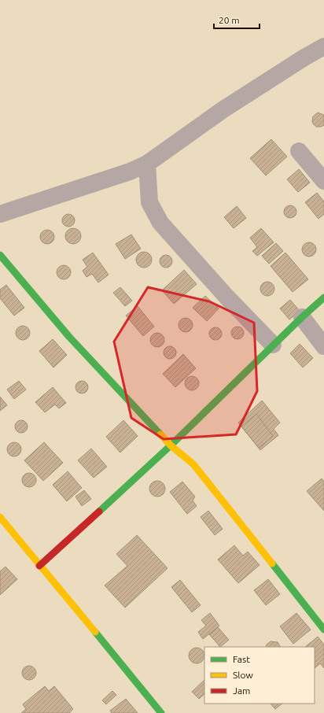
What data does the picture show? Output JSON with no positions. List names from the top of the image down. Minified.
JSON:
{"legend":["Fast","Slow","Jam"],"scale_bar":"20 m"}
